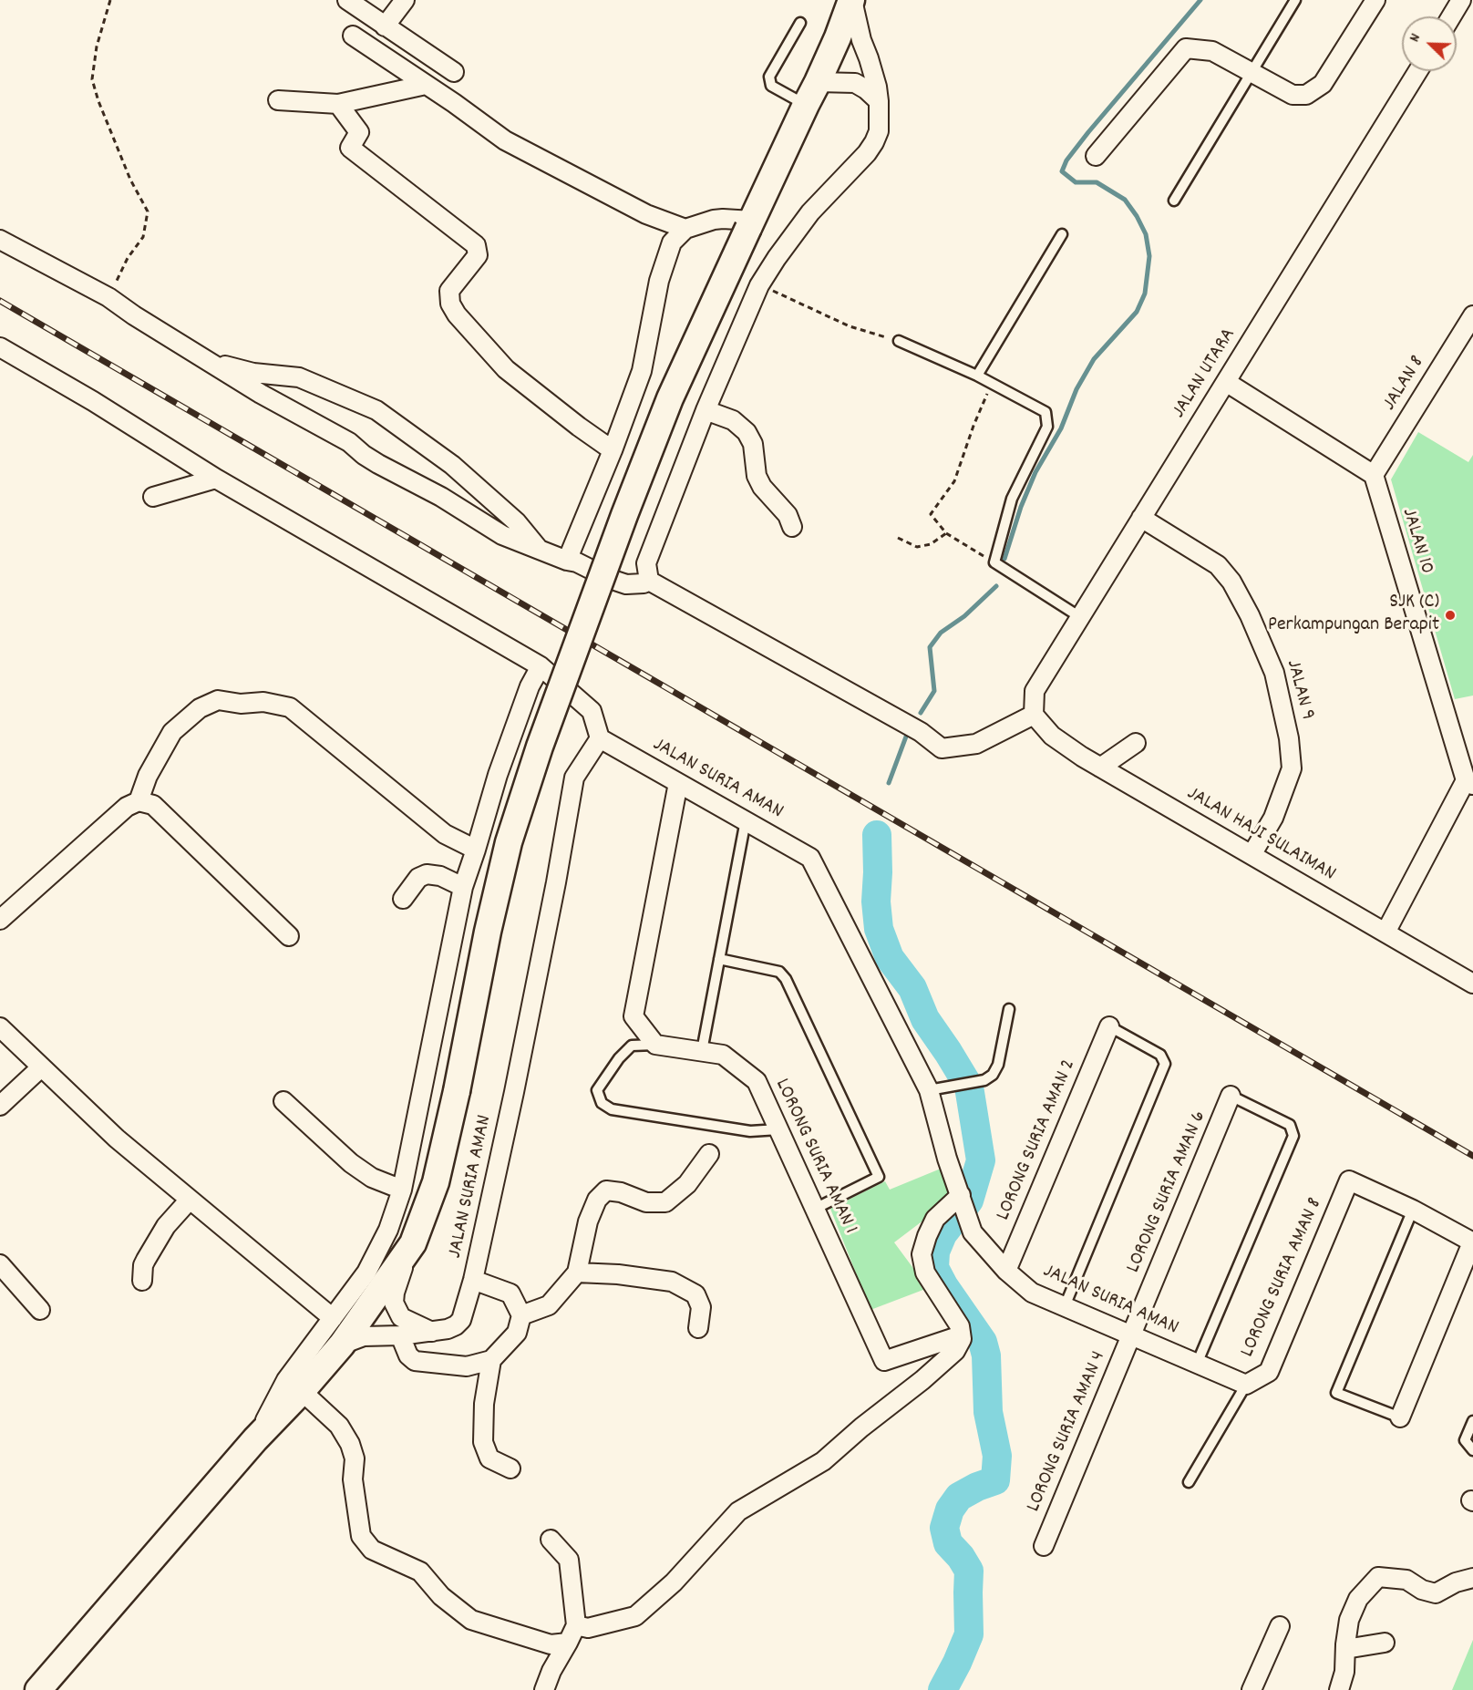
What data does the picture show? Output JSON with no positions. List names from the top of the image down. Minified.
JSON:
{"streets":{"street":["JALAN UTARA","JALAN 8","JALAN 10","JALAN 9","JALAN SURIA AMAN","JALAN HAJI SULAIMAN","LORONG SURIA AMAN 2","LORONG SURIA AMAN 1","LORONG SURIA AMAN 6","LORONG SURIA AMAN 8","LORONG SURIA AMAN 4"]},"crossings":[["JALAN UTARA","JALAN 9"],["JALAN UTARA","JALAN HAJI SULAIMAN"],["JALAN 8","JALAN 10"],["JALAN 9","JALAN HAJI SULAIMAN"],["JALAN SURIA AMAN","LORONG SURIA AMAN 2"],["JALAN SURIA AMAN","LORONG SURIA AMAN 6"],["JALAN SURIA AMAN","LORONG SURIA AMAN 8"],["JALAN SURIA AMAN","LORONG SURIA AMAN 4"],["LORONG SURIA AMAN 6","LORONG SURIA AMAN 4"]],"places":["SJK (C) Perkampungan Berapit"],"north":"top left"}
